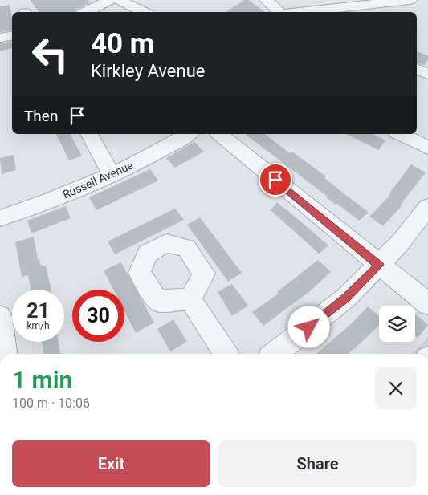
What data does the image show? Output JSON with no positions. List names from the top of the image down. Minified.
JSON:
{"streets":{"street":["Russell Avenue"]},"page":{"turn":["40 m","Kirkley Avenue"],"then":"Then","speed":"21 km/h","limit":"30","heading":["1 min","100 m · 10:06"],"buttons":["Exit","Share"]}}
